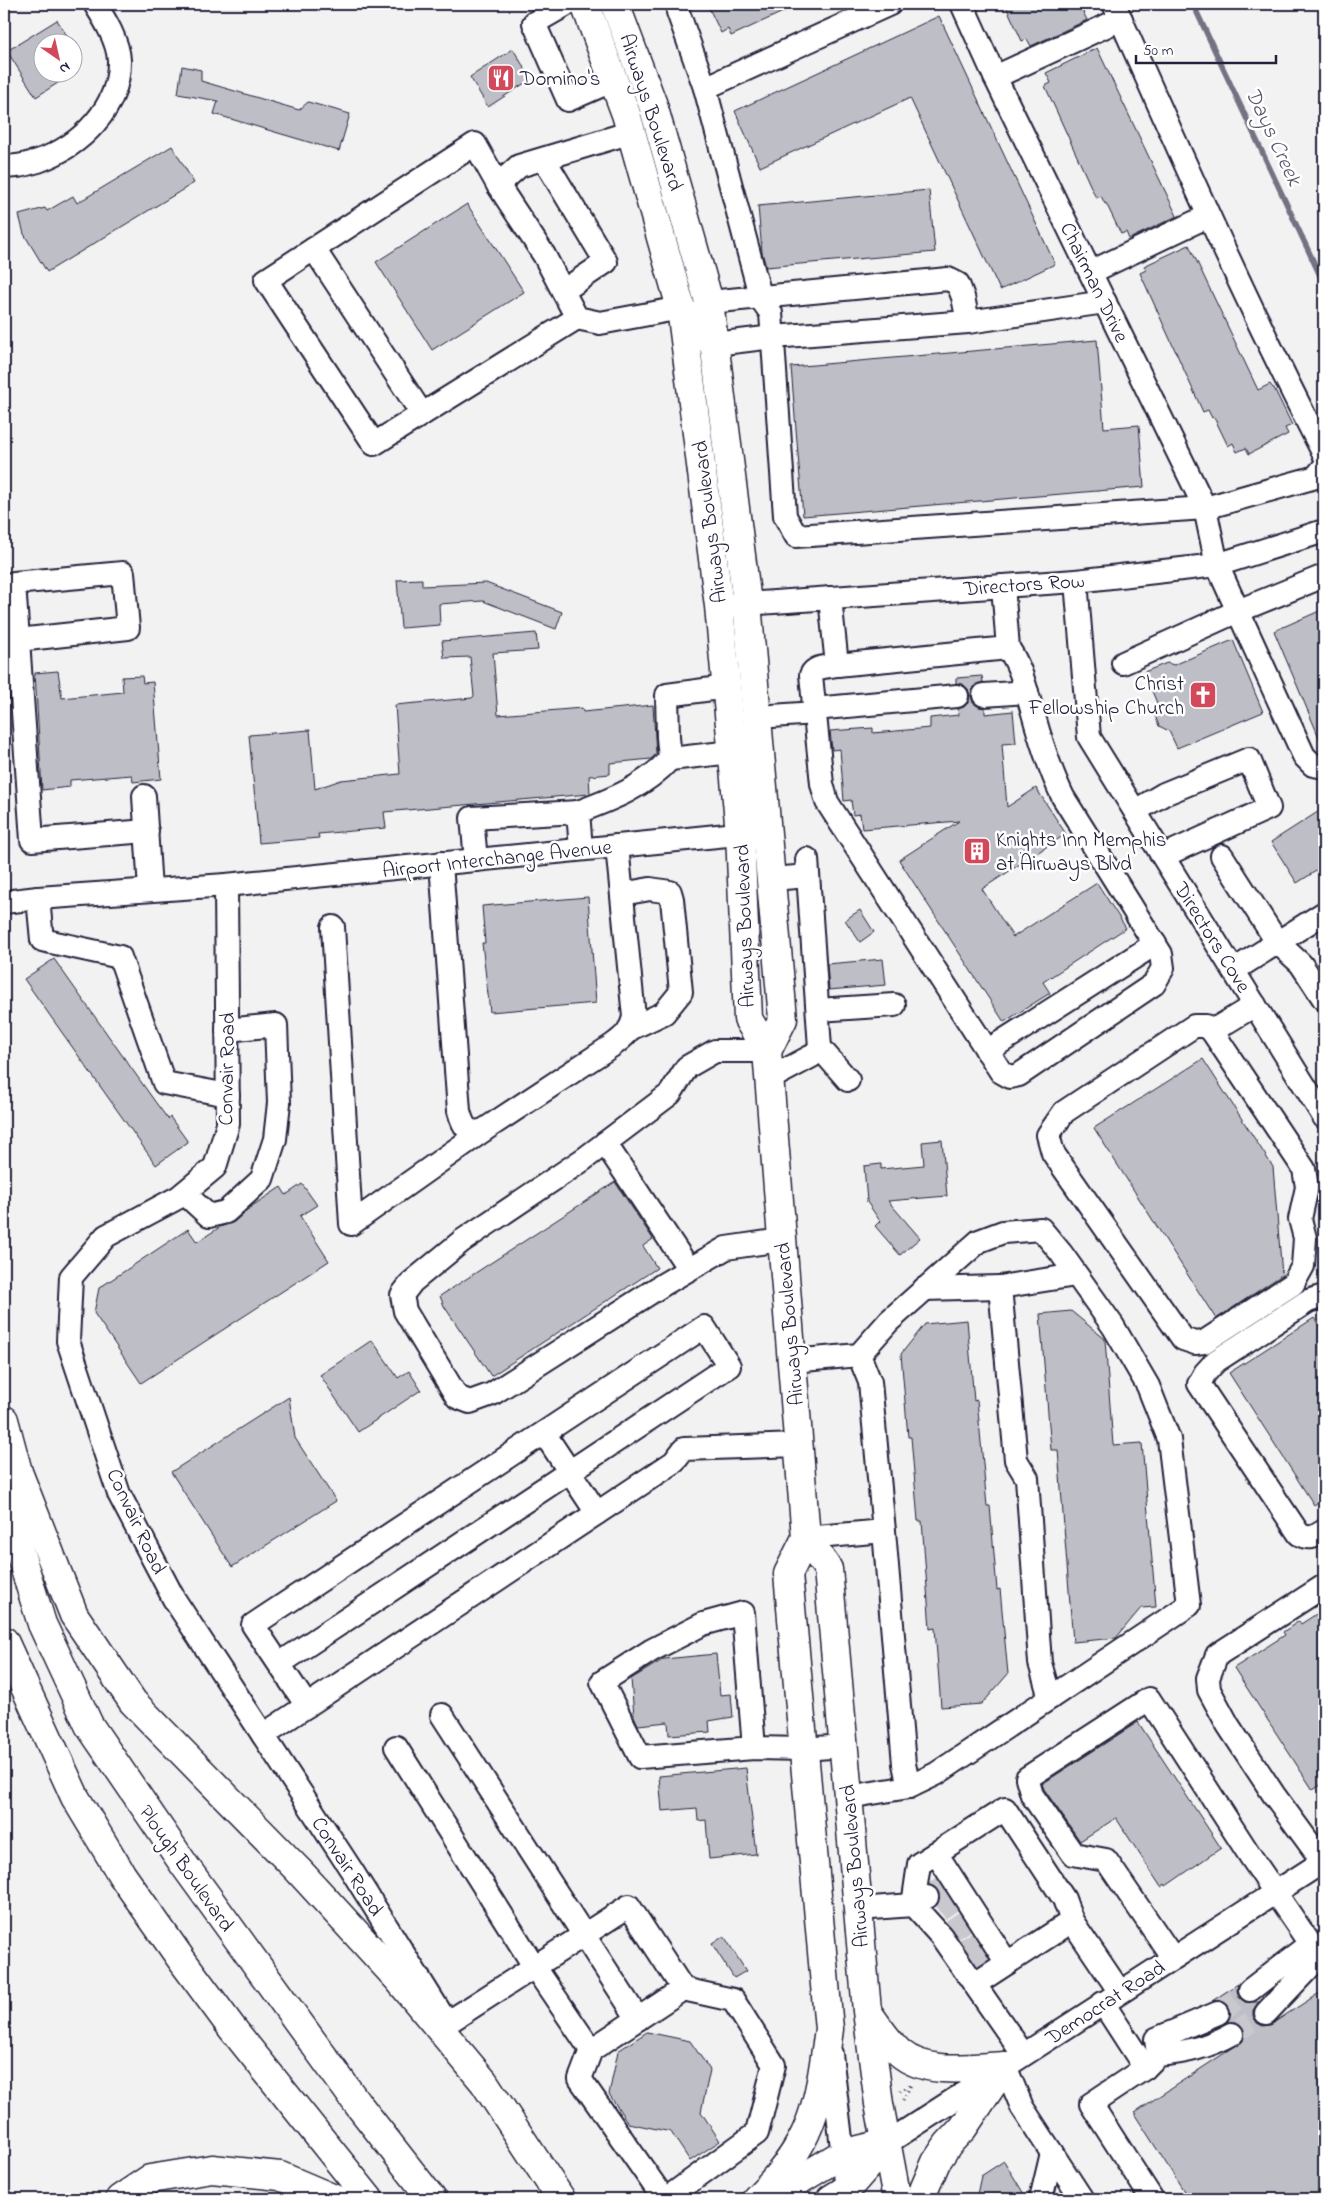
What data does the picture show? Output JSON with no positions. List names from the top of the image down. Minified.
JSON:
{"streets":{"main road":["Airways Boulevard","Convair Road","Plough Boulevard","Democrat Road"],"street":["Chairman Drive","Directors Row","Airport Interchange Avenue","Directors Cove"]},"crossings":[["Airways Boulevard","Directors Row"],["Airways Boulevard","Airport Interchange Avenue"],["Airways Boulevard","Democrat Road"],["Chairman Drive","Directors Row"],["Directors Row","Directors Cove"],["Airport Interchange Avenue","Convair Road"]],"water":["Days Creek"],"places":{"restaurant":["Domino's"],"church":["Christ Fellowship Church"],"building":["Knights Inn Memphis at Airways Blvd"]},"scale_bar":"50 m","north":"bottom right"}
